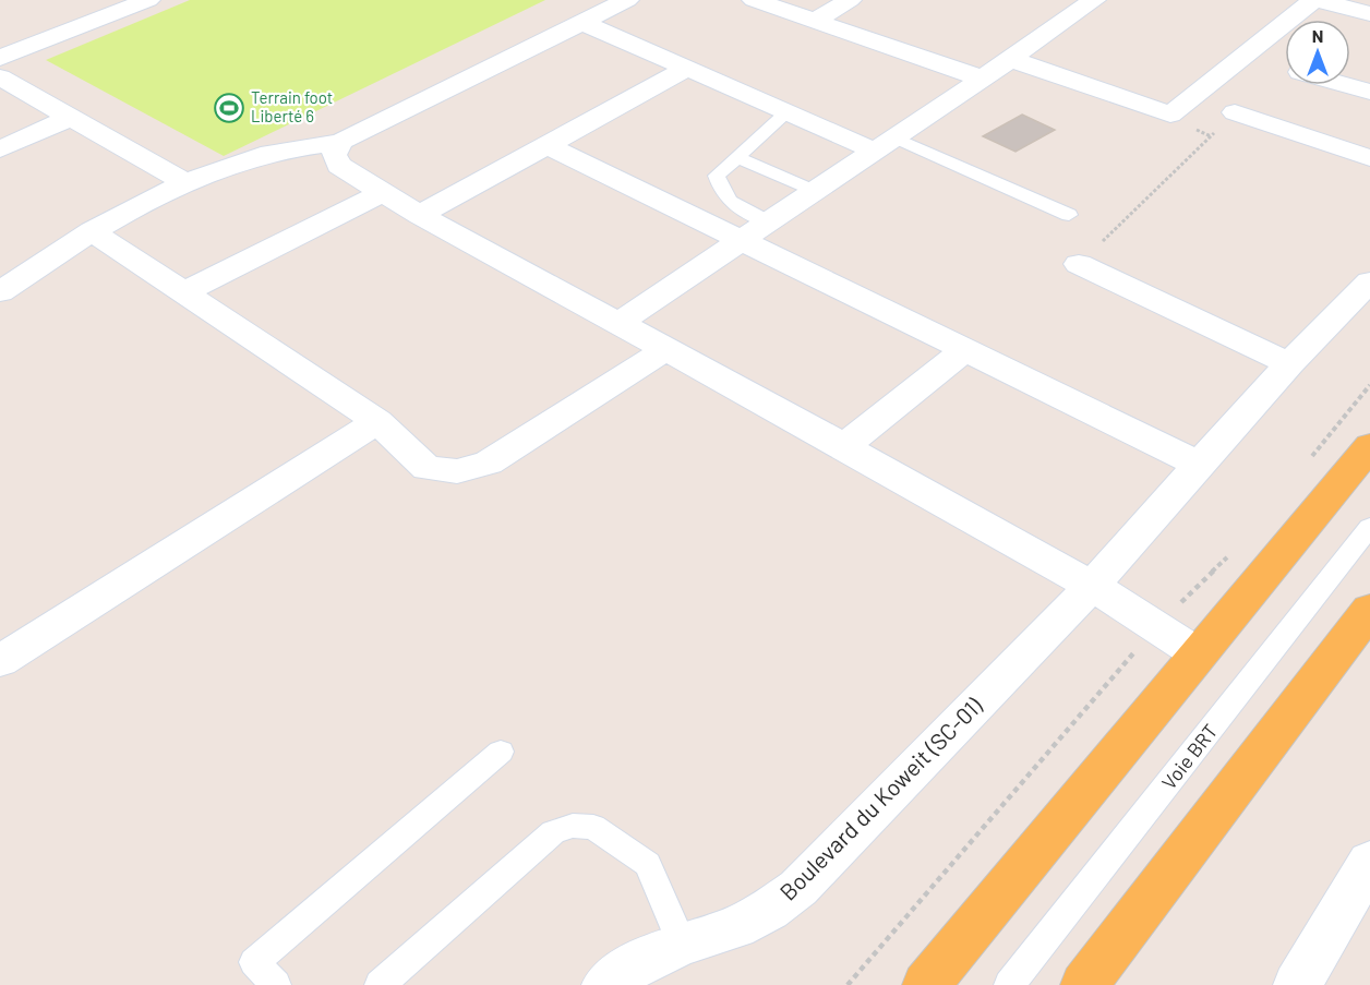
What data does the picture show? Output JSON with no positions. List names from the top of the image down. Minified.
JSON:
{"streets":{"street":["Boulevard du Koweit (SC-01)"],"lane":["Voie BRT"]},"places":{"sports":["Terrain foot Liberté 6"]},"north":"top"}
